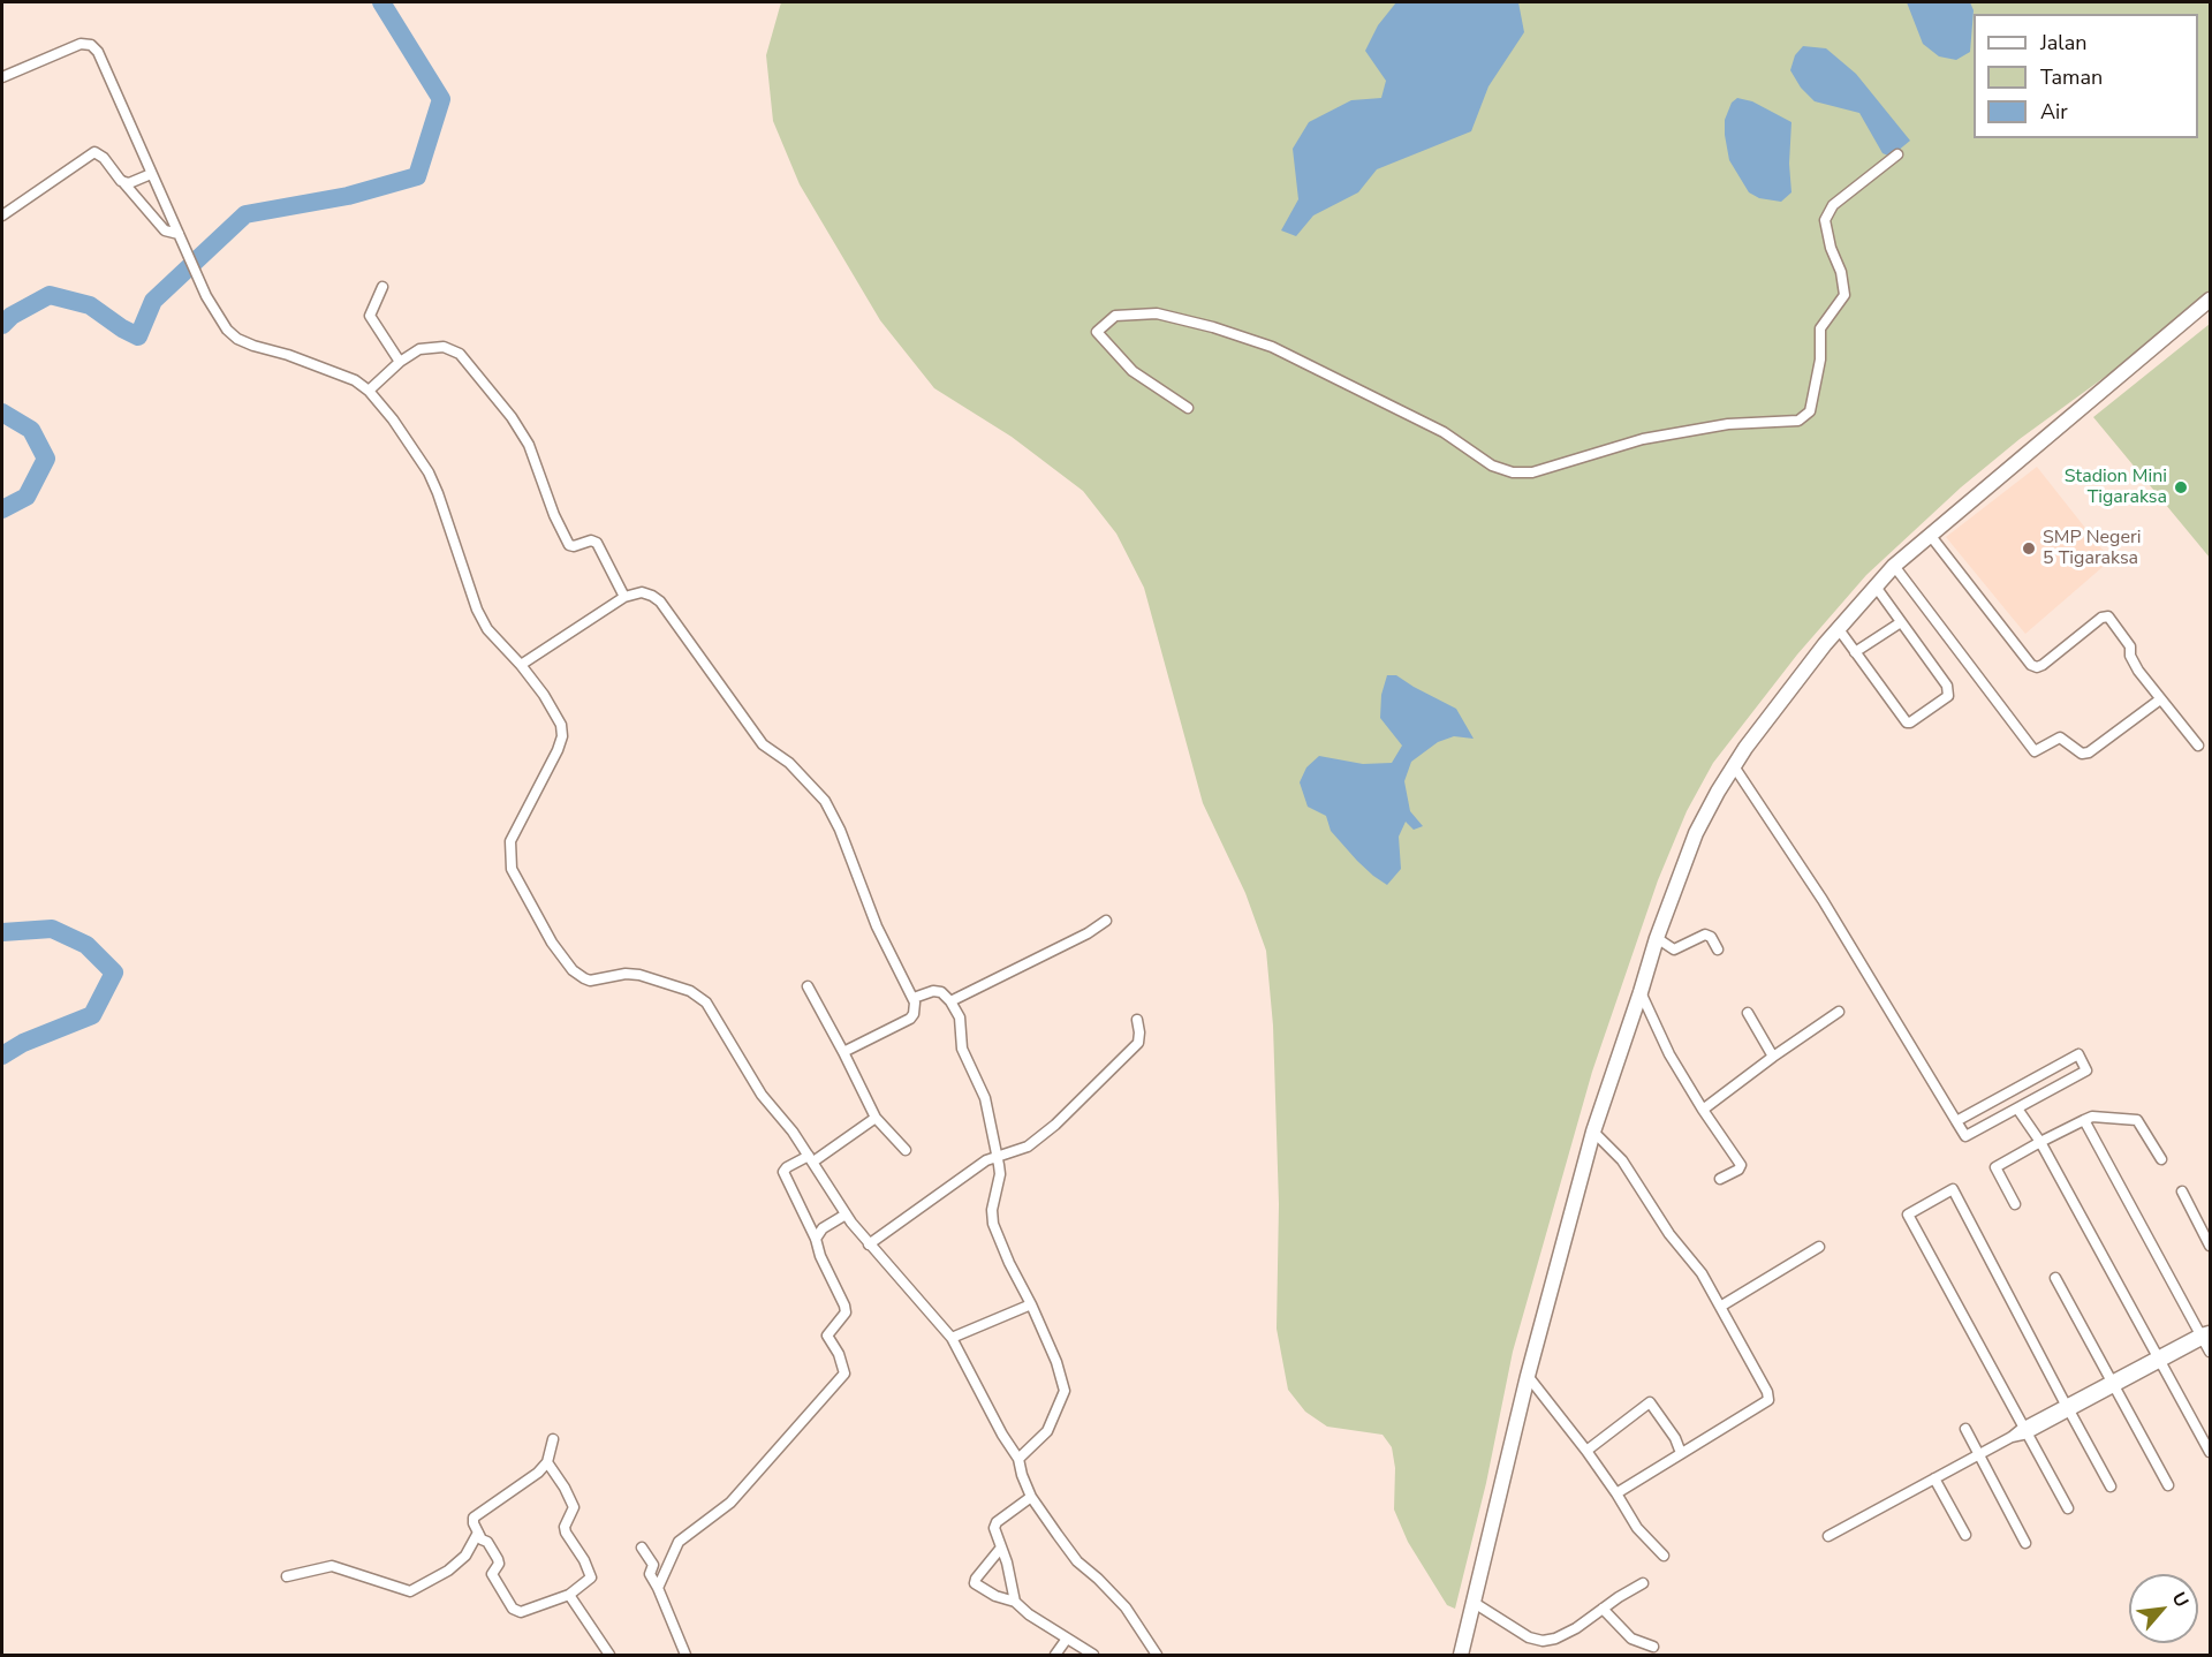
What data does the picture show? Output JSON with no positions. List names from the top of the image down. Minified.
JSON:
{"places":["Stadion Mini Tigaraksa","SMP Negeri 5 Tigaraksa"],"legend":["Jalan","Taman","Air"],"north":"top right"}
